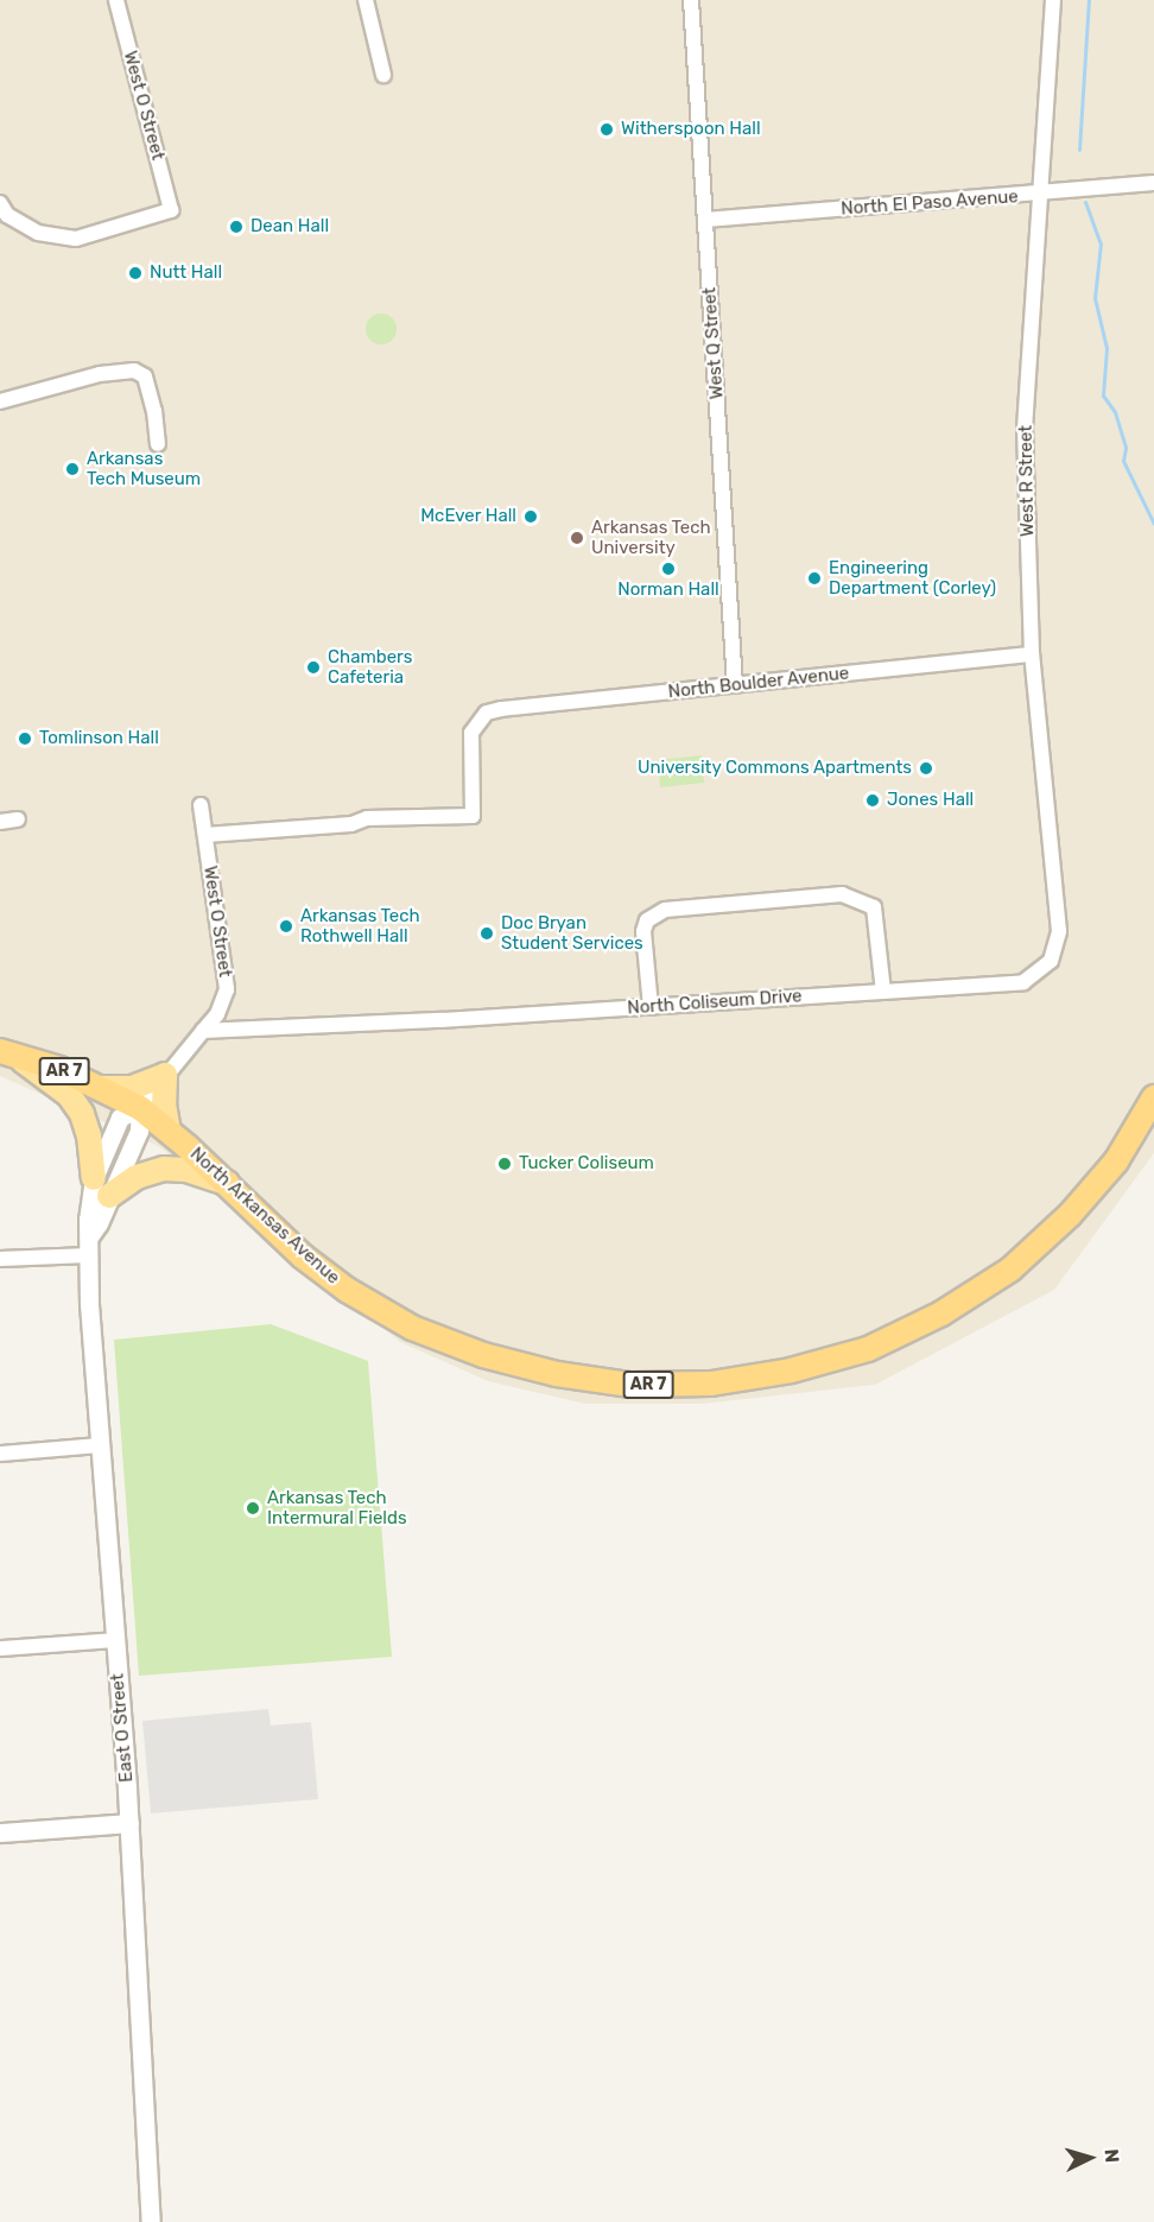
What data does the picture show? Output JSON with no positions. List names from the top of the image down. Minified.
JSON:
{"streets":{"highway":["AR 7","North Arkansas Avenue"],"street":["West O Street","North El Paso Avenue","West Q Street","West R Street","North Boulder Avenue","North Coliseum Drive","East O Street"]},"crossings":[["West O Street","North Boulder Avenue"],["West O Street","North Coliseum Drive"],["West O Street","North Arkansas Avenue"],["West O Street","East O Street"],["North El Paso Avenue","West Q Street"],["North El Paso Avenue","West R Street"],["West Q Street","North Boulder Avenue"],["West R Street","North Boulder Avenue"],["West R Street","North Coliseum Drive"],["North Arkansas Avenue","East O Street"]],"places":["Witherspoon Hall","Dean Hall","Nutt Hall","Arkansas Tech Museum","McEver Hall","Arkansas Tech University","Norman Hall","Engineering Department (Corley)","Chambers Cafeteria","Tomlinson Hall","University Commons Apartments","Jones Hall","Arkansas Tech Rothwell Hall","Doc Bryan Student Services","Tucker Coliseum","Arkansas Tech Intermural Fields"],"north":"right"}
